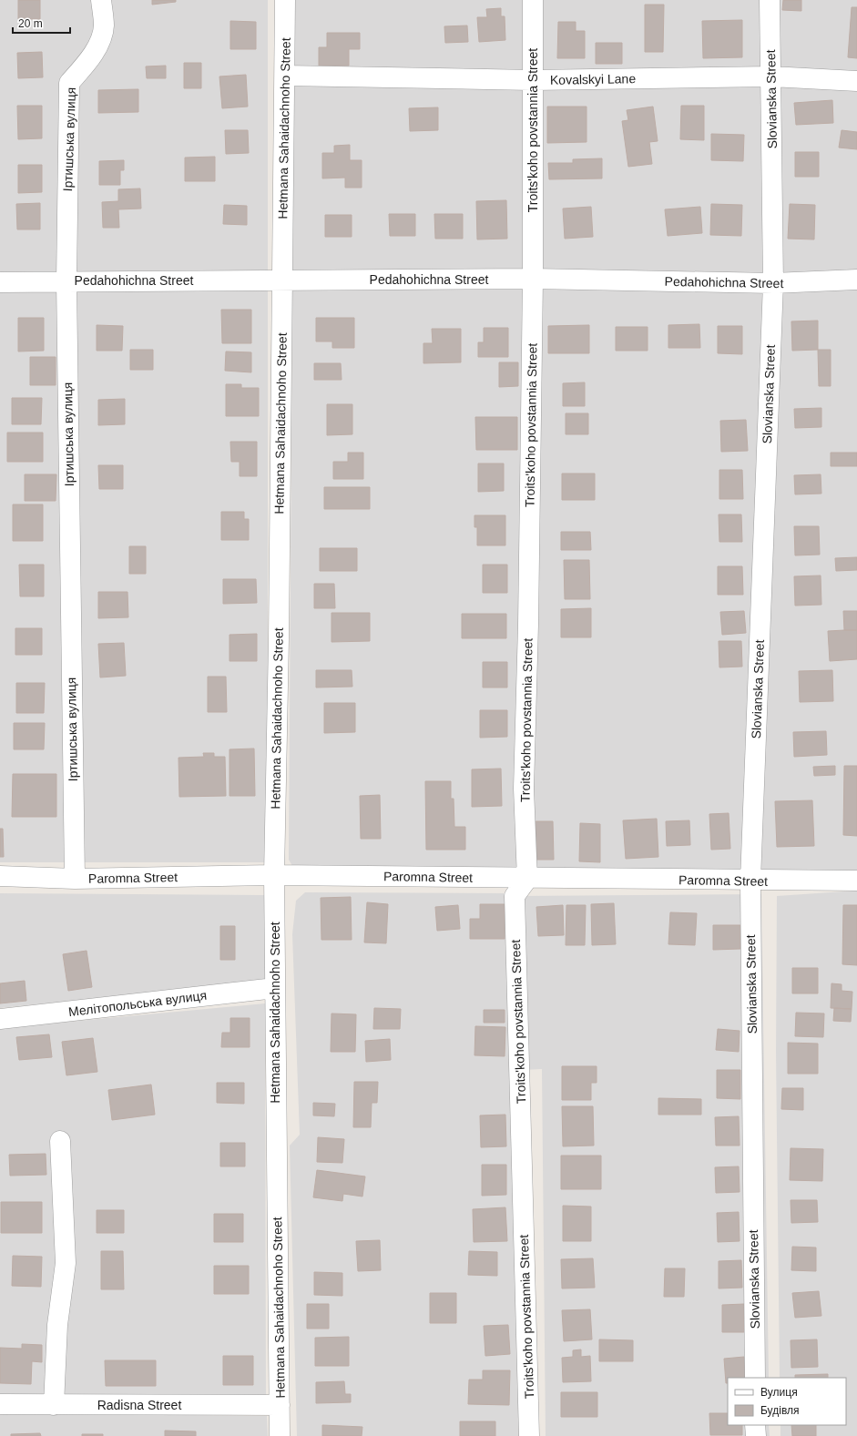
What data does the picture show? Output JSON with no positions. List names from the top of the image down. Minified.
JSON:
{"streets":{"street":["Kovalskyi Lane","Slovianska Street","Hetmana Sahaidachnoho Street","Troits'koho povstannia Street","Іртишська вулиця","Pedahohichna Street","Paromna Street","Мелітопольська вулиця","Radisna Street"]},"crossings":[["Kovalskyi Lane","Slovianska Street"],["Kovalskyi Lane","Hetmana Sahaidachnoho Street"],["Kovalskyi Lane","Troits'koho povstannia Street"],["Slovianska Street","Pedahohichna Street"],["Slovianska Street","Paromna Street"],["Hetmana Sahaidachnoho Street","Pedahohichna Street"],["Hetmana Sahaidachnoho Street","Paromna Street"],["Hetmana Sahaidachnoho Street","Мелітопольська вулиця"],["Hetmana Sahaidachnoho Street","Radisna Street"],["Troits'koho povstannia Street","Pedahohichna Street"],["Troits'koho povstannia Street","Paromna Street"],["Іртишська вулиця","Pedahohichna Street"],["Іртишська вулиця","Paromna Street"]],"legend":["Вулиця","Будівля"],"scale_bar":"20 m"}
